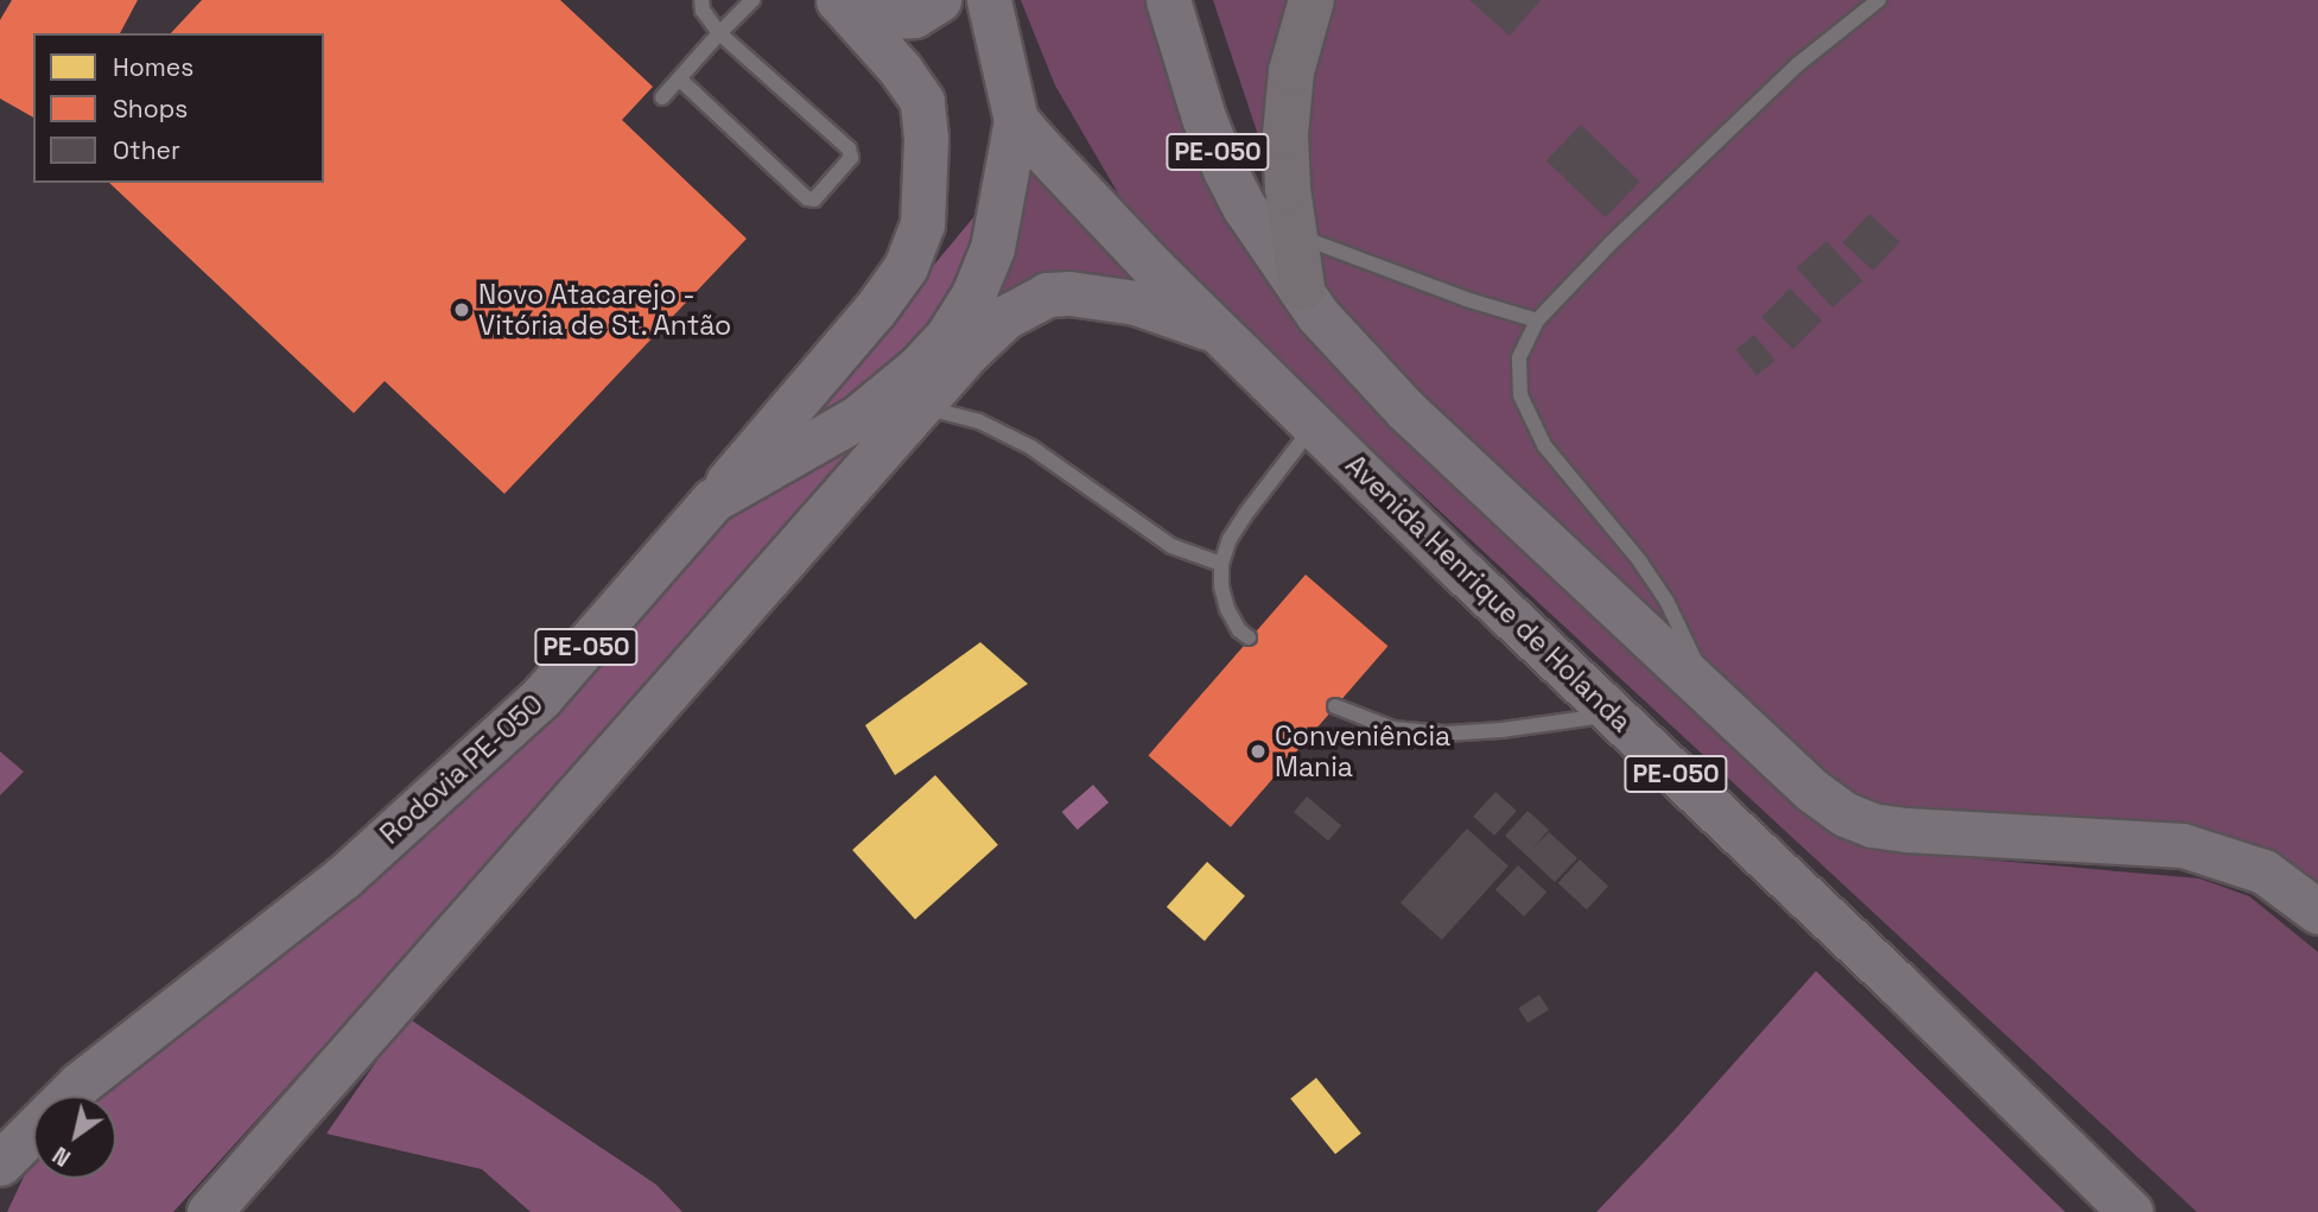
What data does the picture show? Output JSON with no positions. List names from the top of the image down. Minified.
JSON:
{"streets":{"main road":["PE-050","Avenida Henrique de Holanda","Rodovia PE-050"]},"crossings":[["PE-050","Avenida Henrique de Holanda"],["PE-050","Rodovia PE-050"],["Avenida Henrique de Holanda","Rodovia PE-050"]],"places":["Novo Atacarejo - Vitória de St. Antão","Conveniência Mania"],"legend":["Homes","Shops","Other"],"north":"bottom left"}
